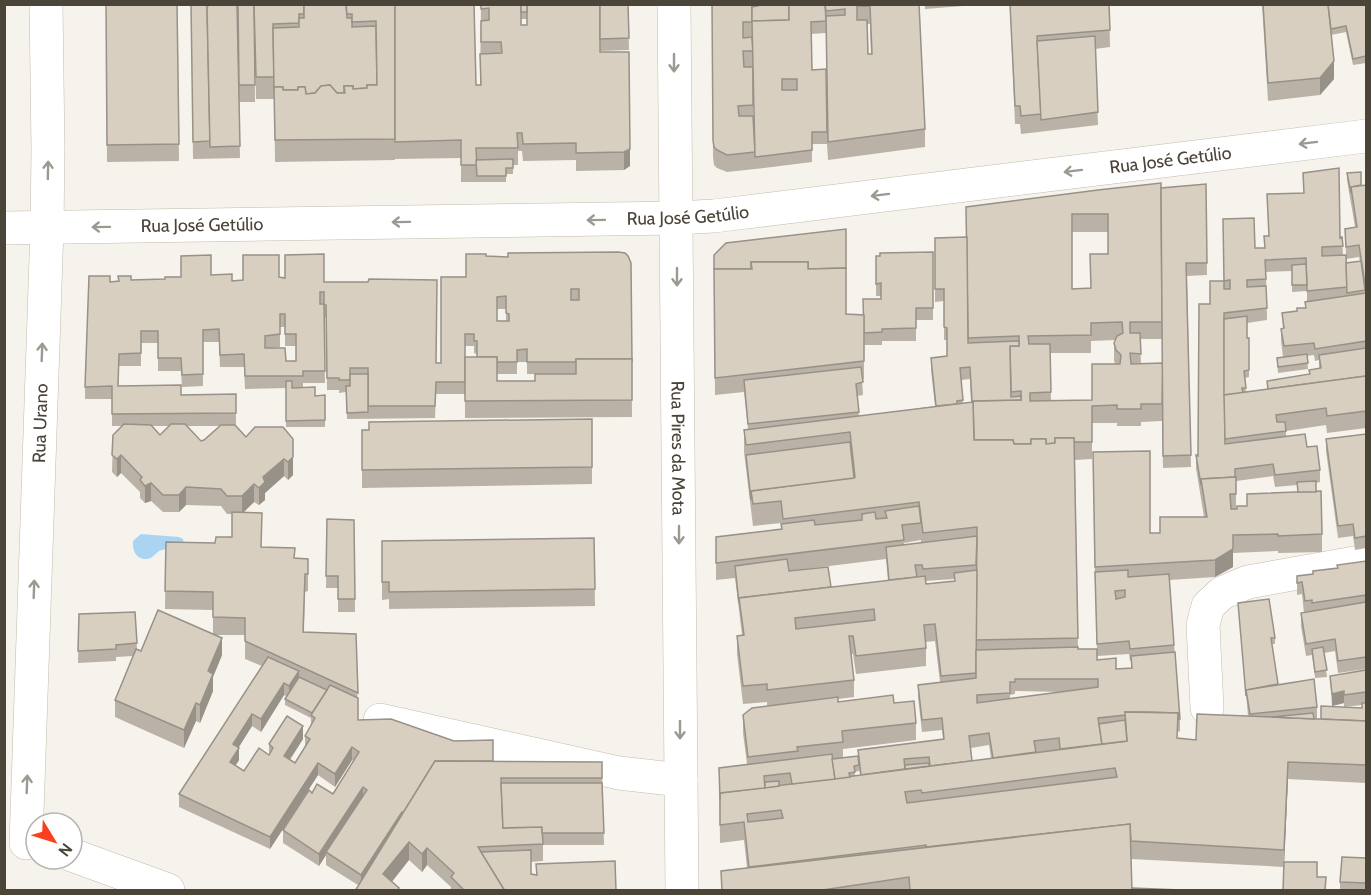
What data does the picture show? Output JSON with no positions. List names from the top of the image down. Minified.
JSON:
{"streets":{"street":["Rua José Getúlio","Rua Urano","Rua Pires da Mota"]},"crossings":[["Rua José Getúlio","Rua Urano"],["Rua José Getúlio","Rua Pires da Mota"]],"one_way":["Rua José Getúlio","Rua Urano","Rua Pires da Mota"],"north":"bottom right"}
